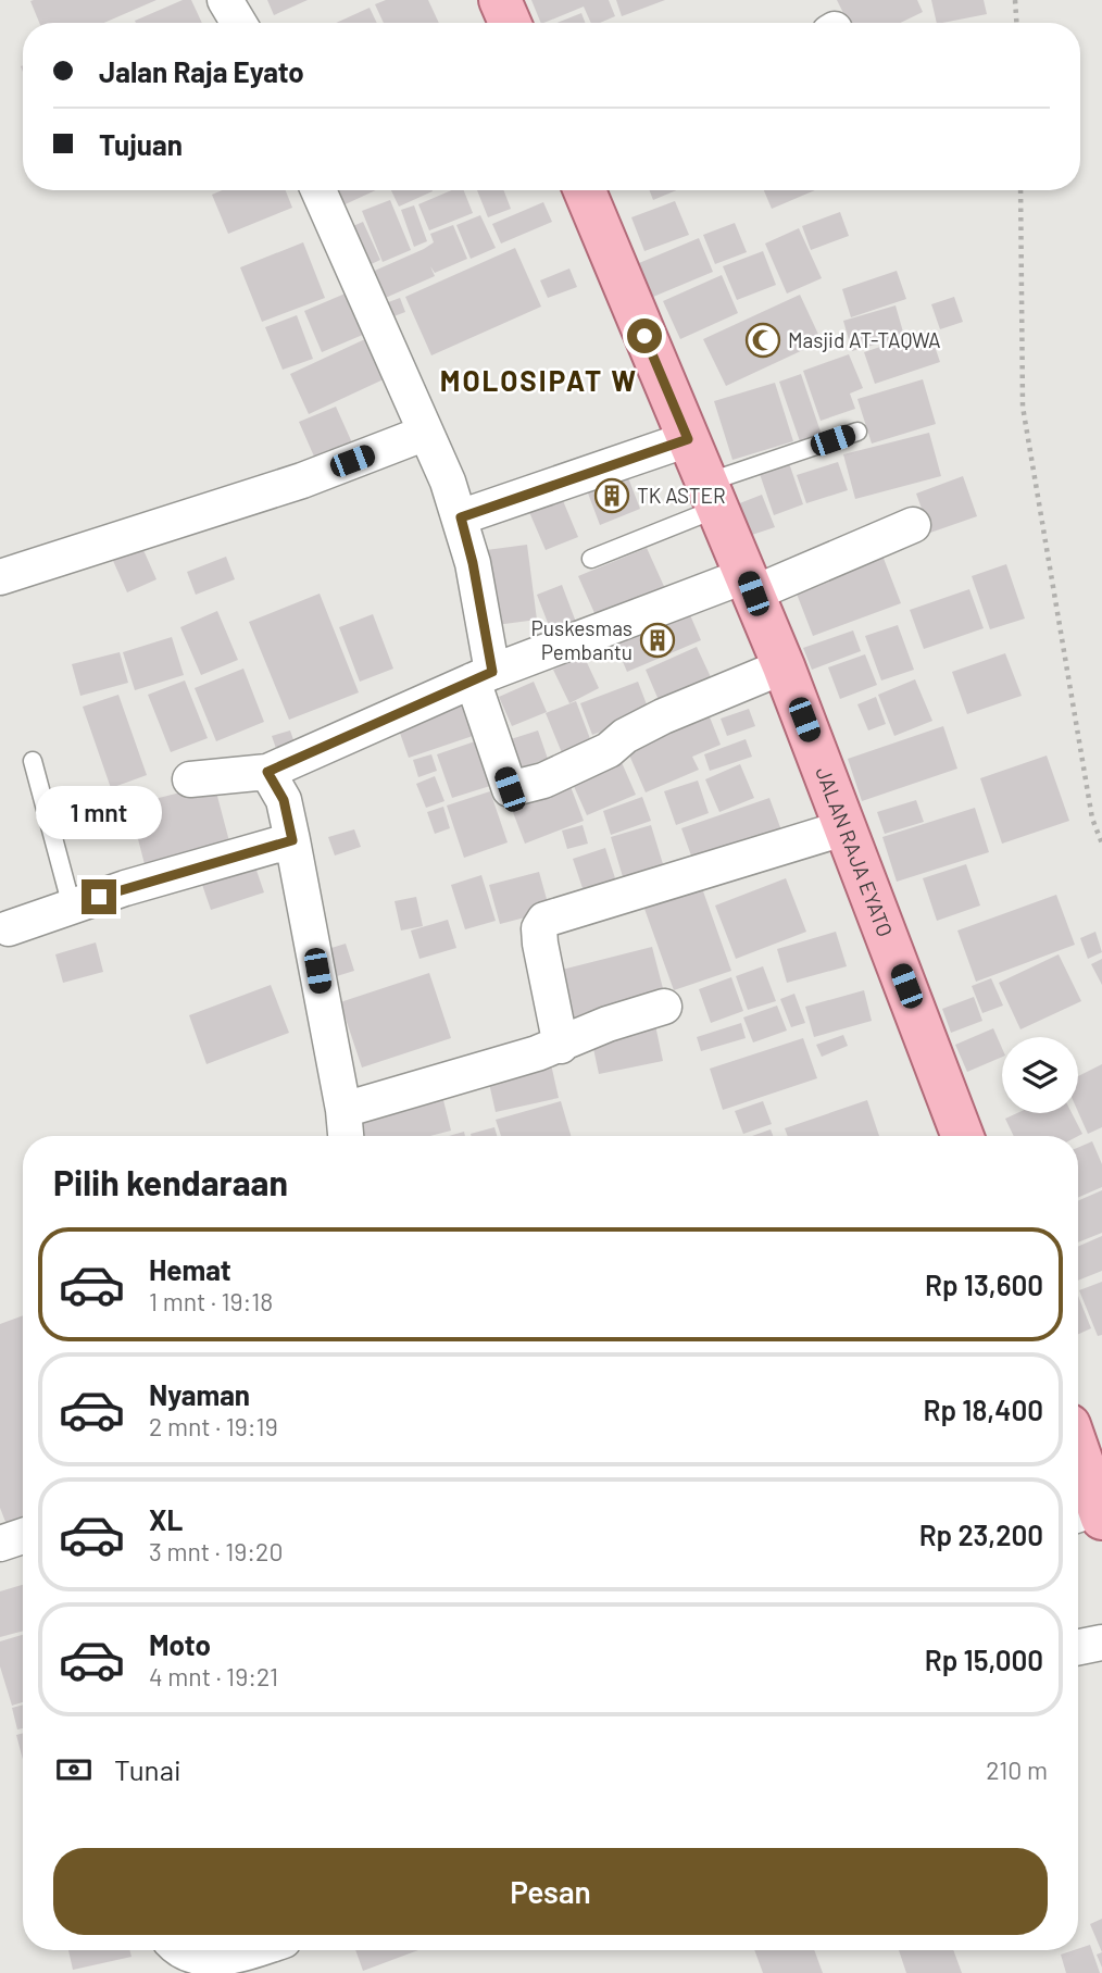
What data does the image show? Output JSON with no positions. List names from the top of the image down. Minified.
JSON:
{"streets":{"main road":["JALAN RAJA EYATO"]},"districts":["MOLOSIPAT W"],"places":{"mosque":["Masjid AT-TAQWA"],"building":["TK ASTER","Puskesmas Pembantu"]},"page":{"banner":["Jalan Raja Eyato","Tujuan"],"bubble":"1 mnt","heading":"Pilih kendaraan","list":[{"name":"Hemat","note":"1 mnt · 19:18","value":"Rp 13,600"},{"name":"Nyaman","note":"2 mnt · 19:19","value":"Rp 18,400"},{"name":"XL","note":"3 mnt · 19:20","value":"Rp 23,200"},{"name":"Moto","note":"4 mnt · 19:21","value":"Rp 15,000"}],"pay":["Tunai","210 m"],"buttons":"Pesan"}}
